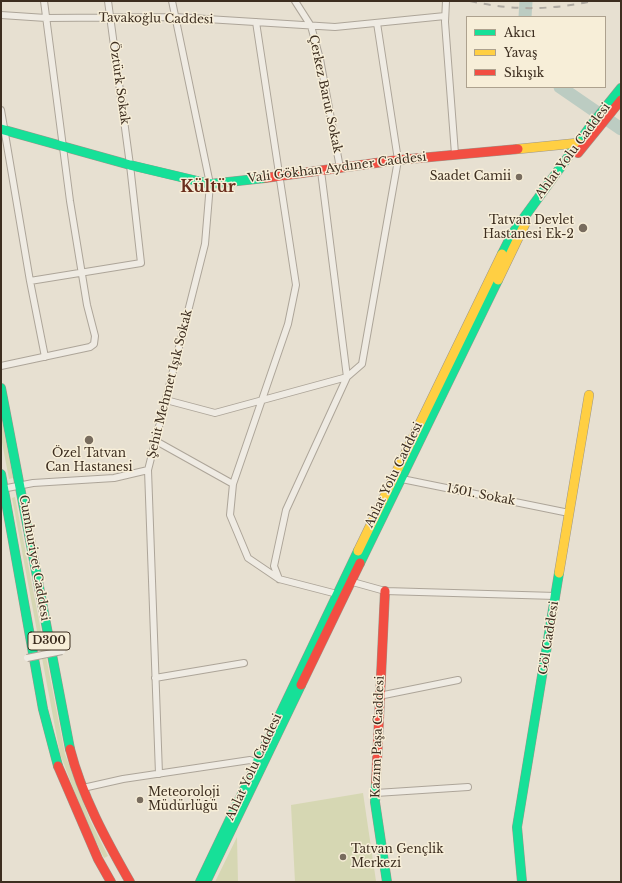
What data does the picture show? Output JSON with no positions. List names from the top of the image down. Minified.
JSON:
{"streets":{"main road":["Ahlat Yolu Caddesi","Vali Gökhan Aydıner Caddesi","Cumhuriyet Caddesi","Göl Caddesi","D300","Kazım Paşa Caddesi"],"street":["Tavakoğlu Caddesi","Öztürk Sokak","Çerkez Barut Sokak","Şehit Mehmet Işık Sokak","1501. Sokak"]},"crossings":[["Tavakoğlu Caddesi","Öztürk Sokak"],["Tavakoğlu Caddesi","Çerkez Barut Sokak"],["Tavakoğlu Caddesi","Şehit Mehmet Işık Sokak"],["Öztürk Sokak","Vali Gökhan Aydıner Caddesi"],["Çerkez Barut Sokak","Vali Gökhan Aydıner Caddesi"],["Ahlat Yolu Caddesi","Vali Gökhan Aydıner Caddesi"],["Ahlat Yolu Caddesi","1501. Sokak"],["Vali Gökhan Aydıner Caddesi","Şehit Mehmet Işık Sokak"],["1501. Sokak","Göl Caddesi"]],"districts":["Kültür"],"places":["Saadet Camii","Tatvan Devlet Hastanesi Ek-2","Özel Tatvan Can Hastanesi","Meteoroloji Müdürlüğü","Tatvan Gençlik Merkezi"],"legend":["Akıcı","Yavaş","Sıkışık"]}
